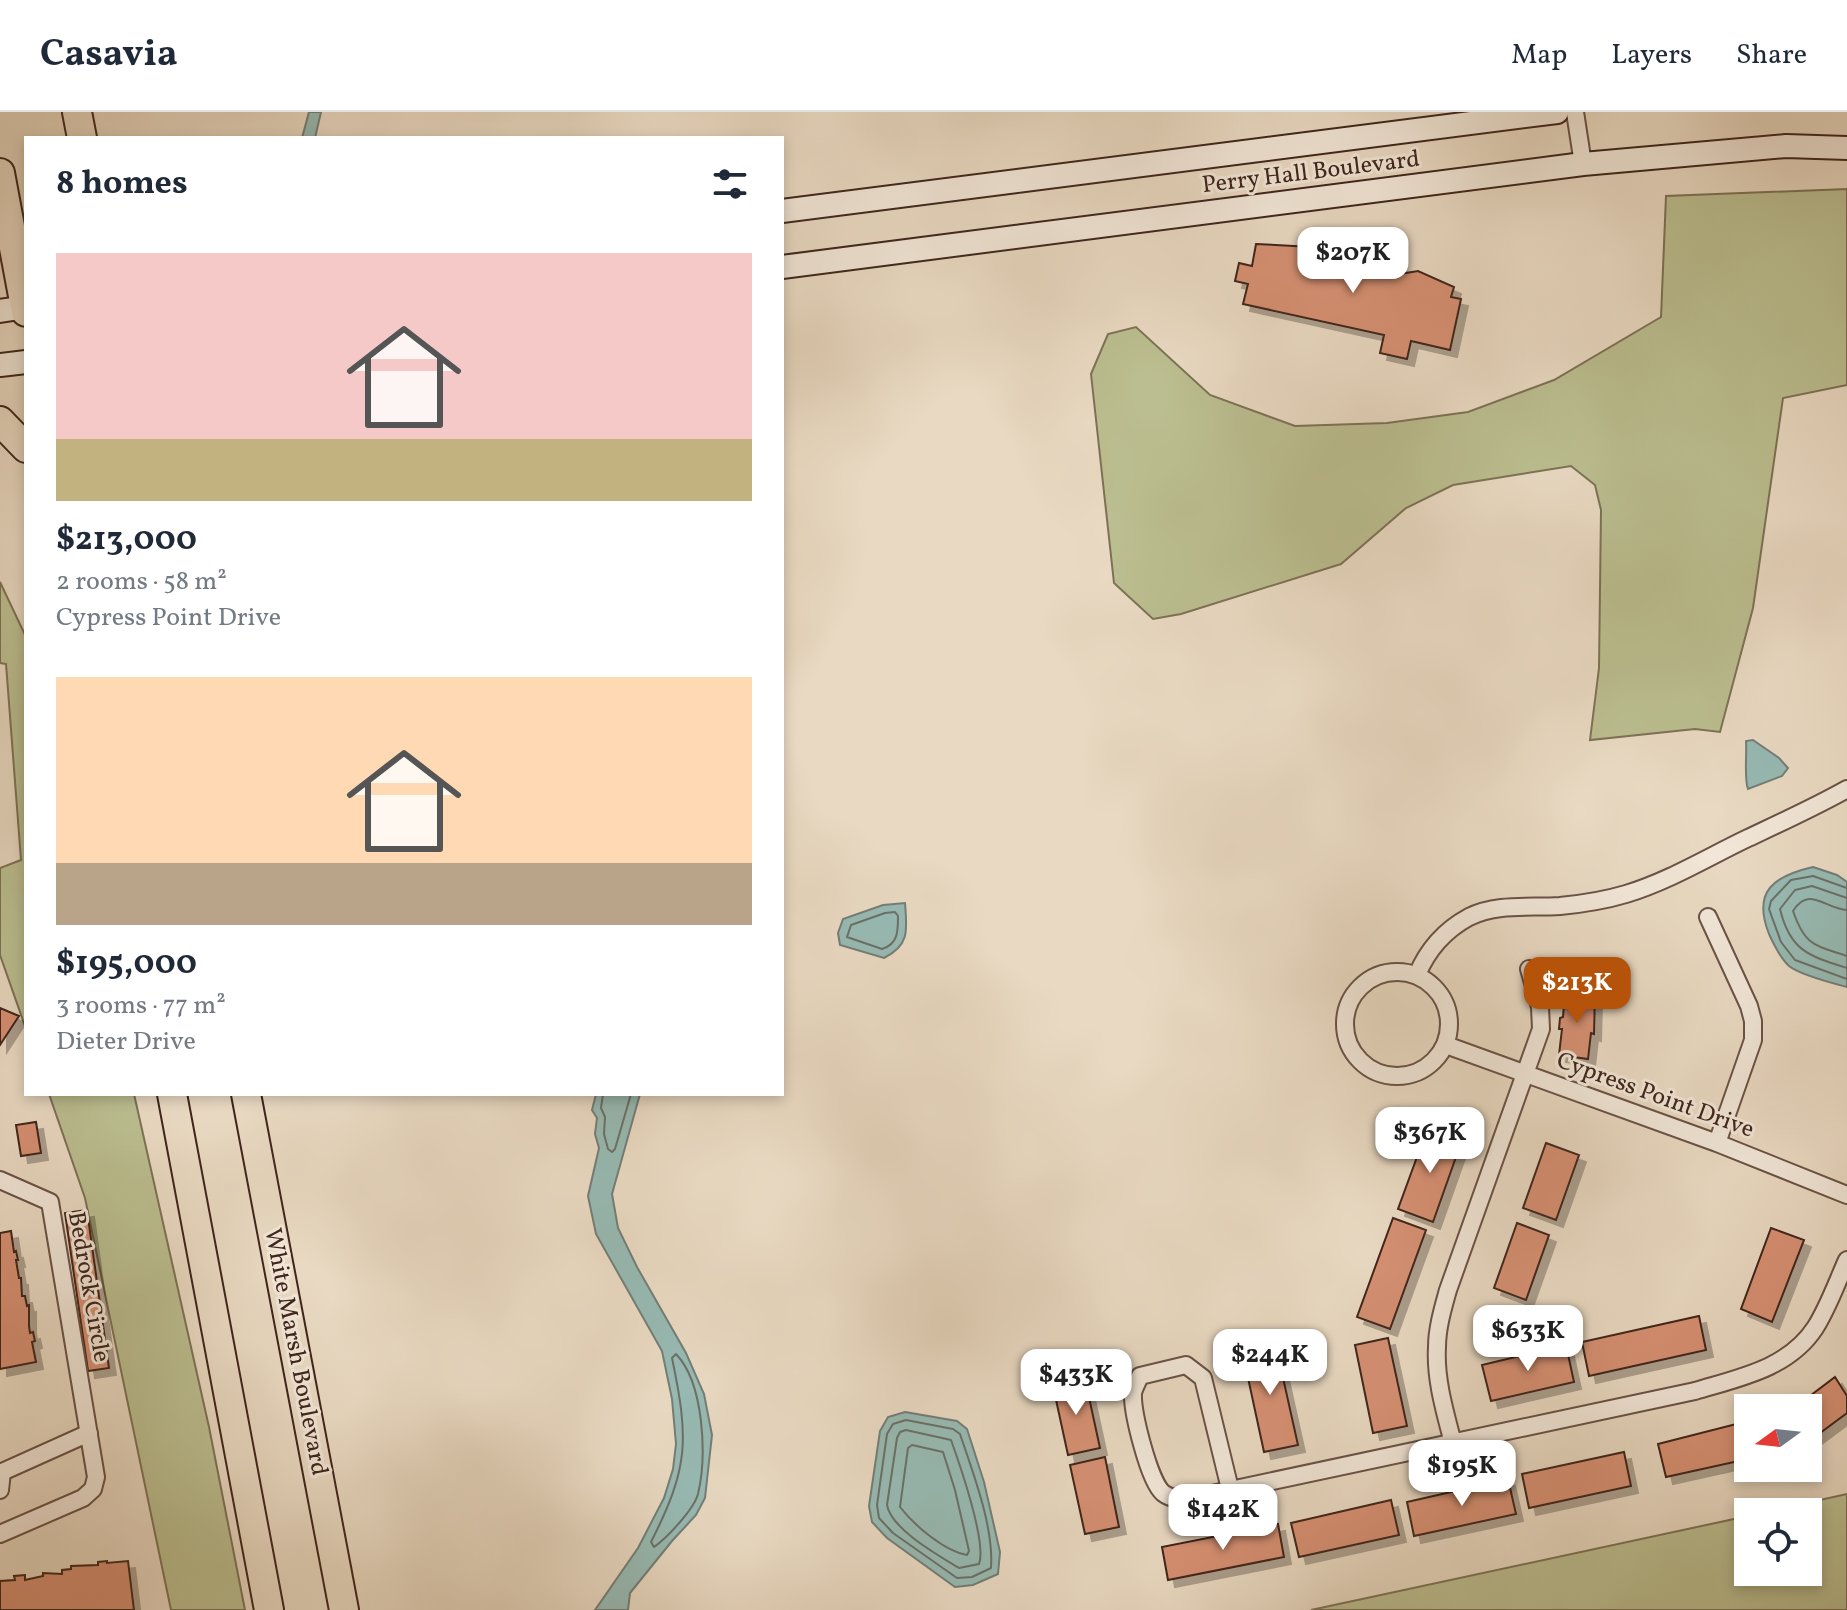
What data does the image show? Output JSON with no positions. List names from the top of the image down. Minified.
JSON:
{"streets":{"highway":["White Marsh Boulevard"],"main road":["Perry Hall Boulevard"],"street":["Cypress Point Drive","Bedrock Circle"]},"north":"left","page":{"header":"Casavia","nav":["Map","Layers","Share"],"heading":"8 homes","price":["$207K","$213K","$367K","$633K","$244K","$433K","$195K","$142K"],"list":[{"name":"$213,000","note":"2 rooms · 58 m² · Cypress Point Drive"},{"name":"$195,000","note":"3 rooms · 77 m² · Dieter Drive"}]}}
